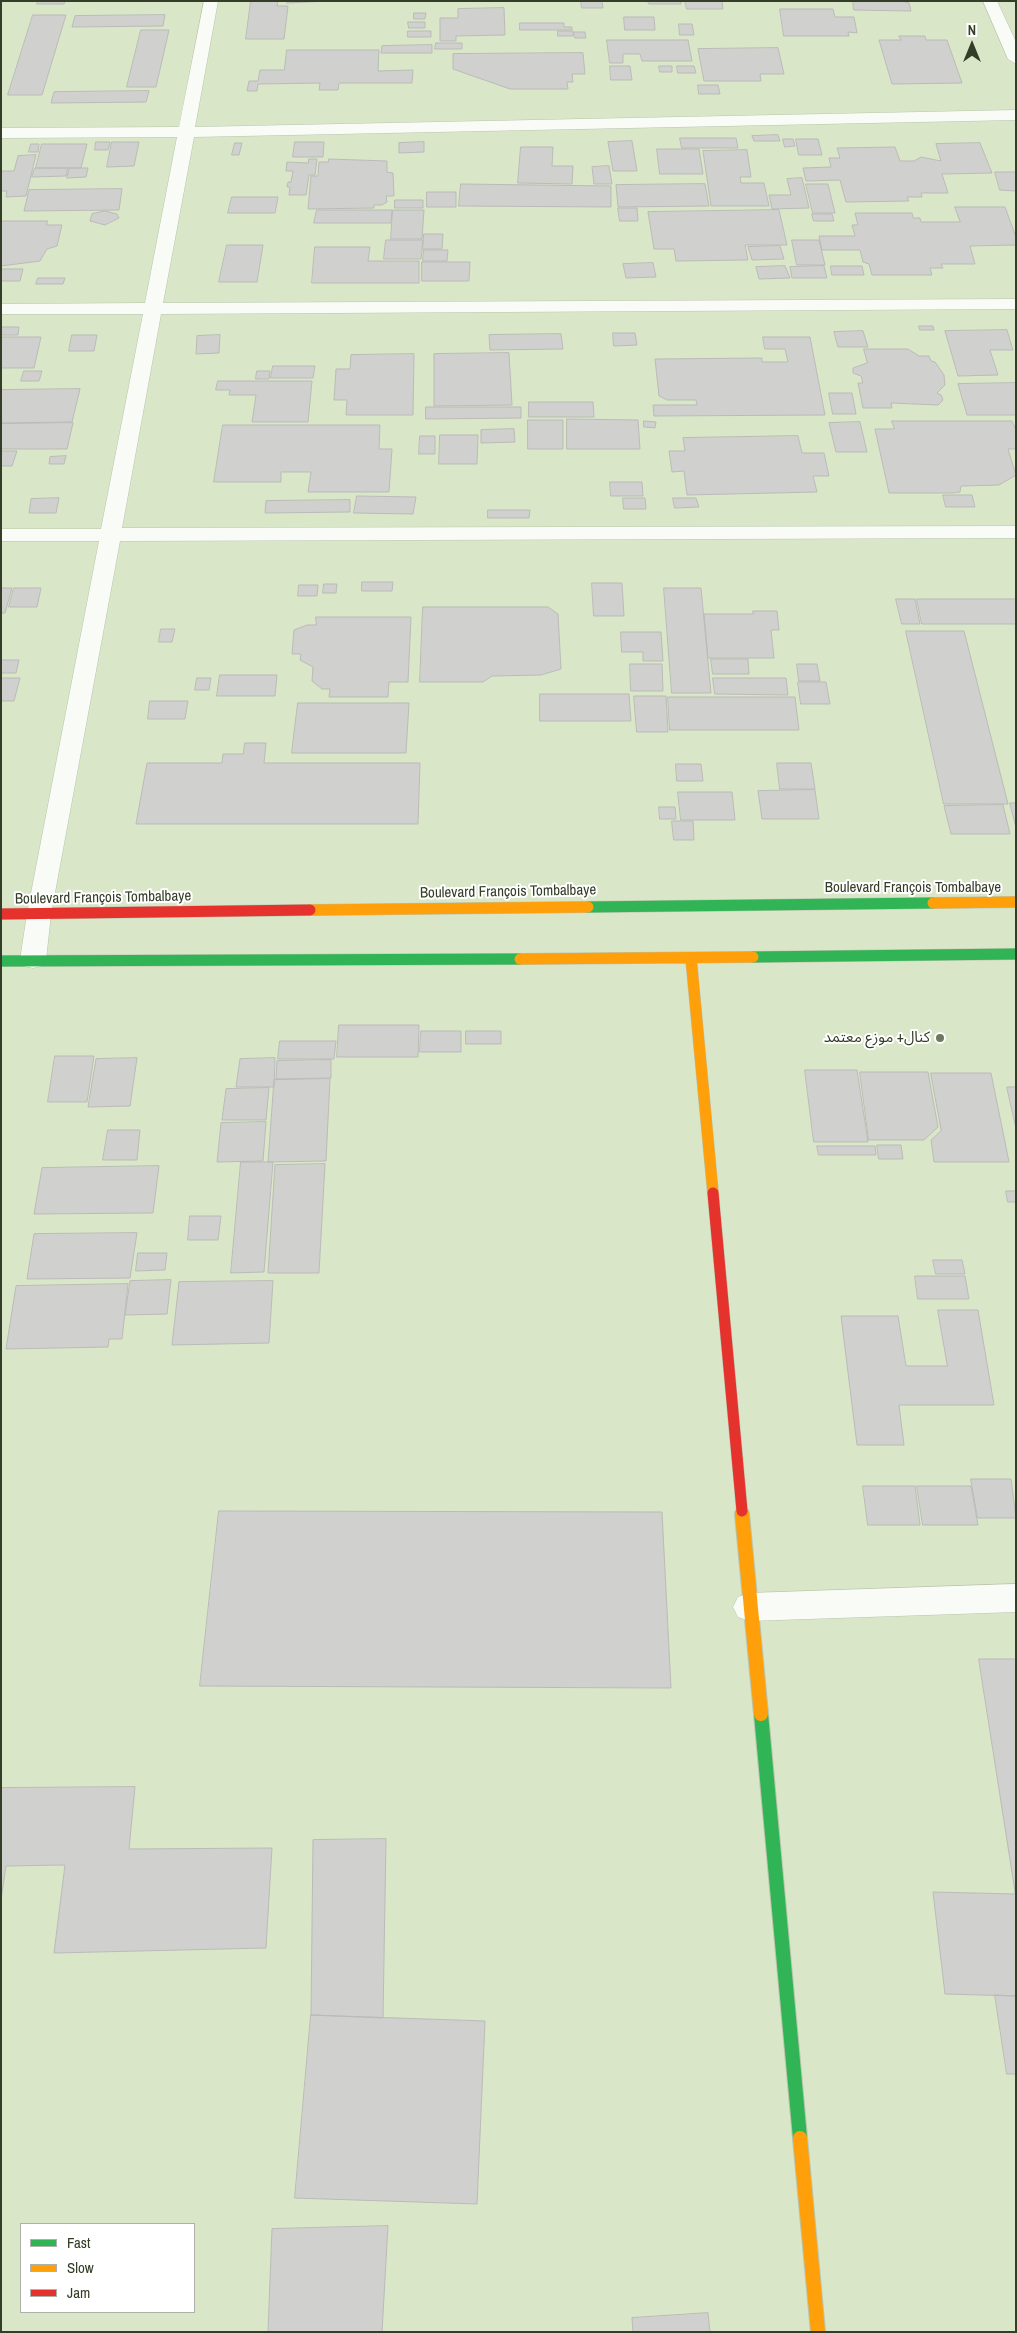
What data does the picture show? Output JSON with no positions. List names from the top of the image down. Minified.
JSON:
{"streets":{"main road":["Boulevard François Tombalbaye"]},"places":["كنال+ موزع معتمد"],"legend":["Fast","Slow","Jam"],"north":"top"}
